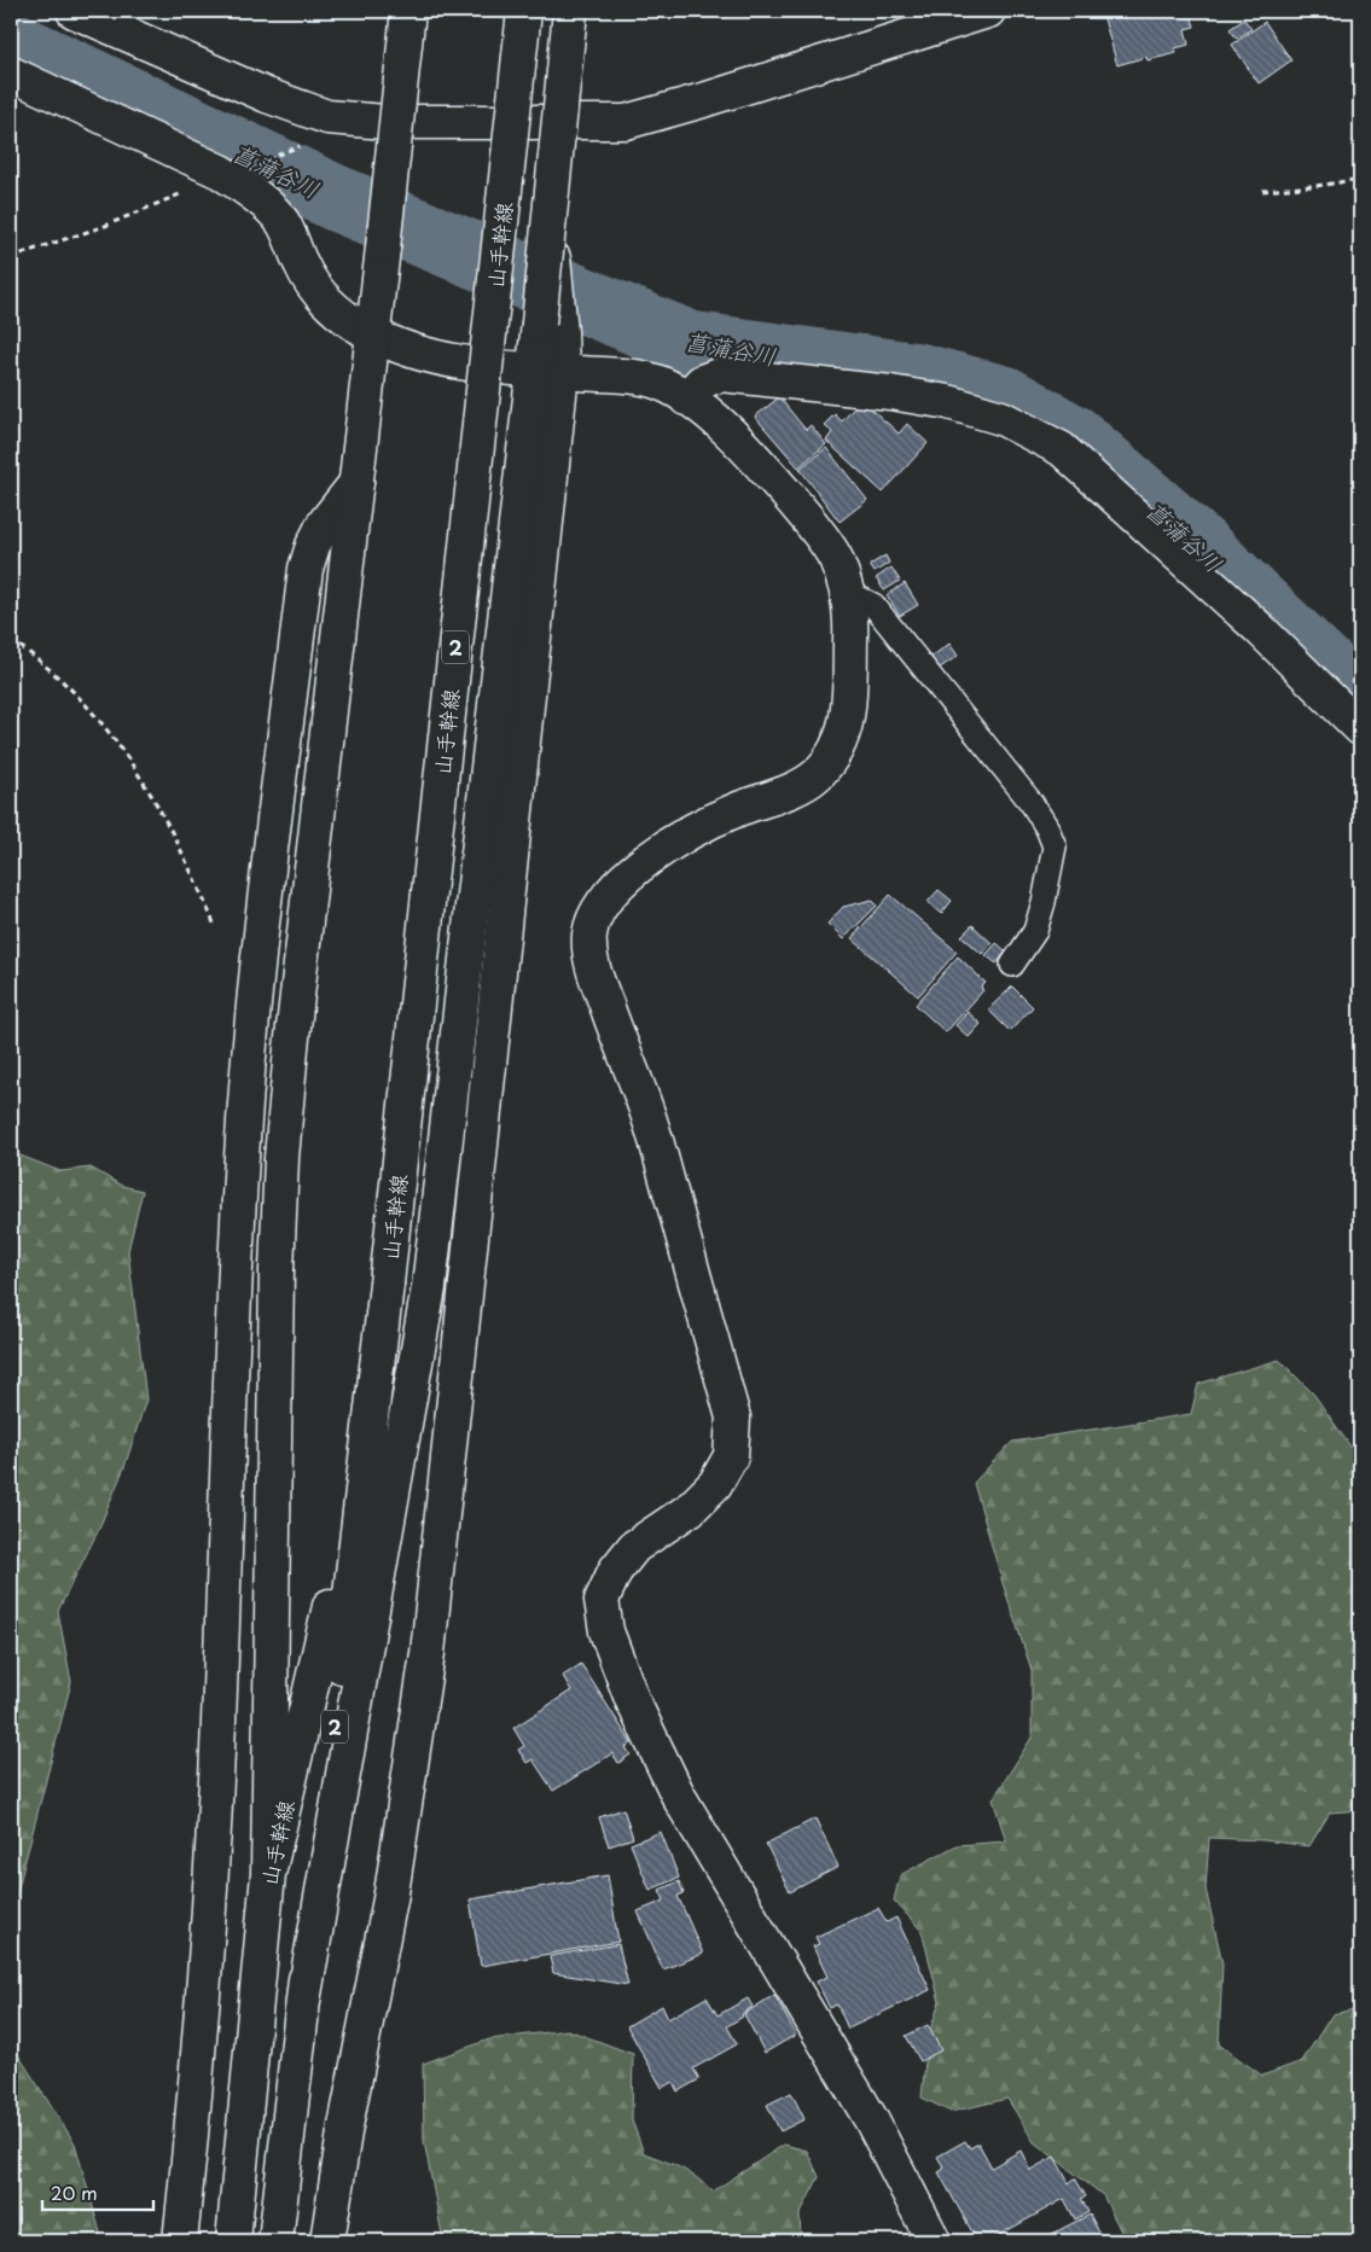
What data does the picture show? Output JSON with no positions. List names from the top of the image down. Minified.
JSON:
{"streets":{"street":["山手幹線","2"]},"water":["菖蒲谷川"],"scale_bar":"20 m"}
